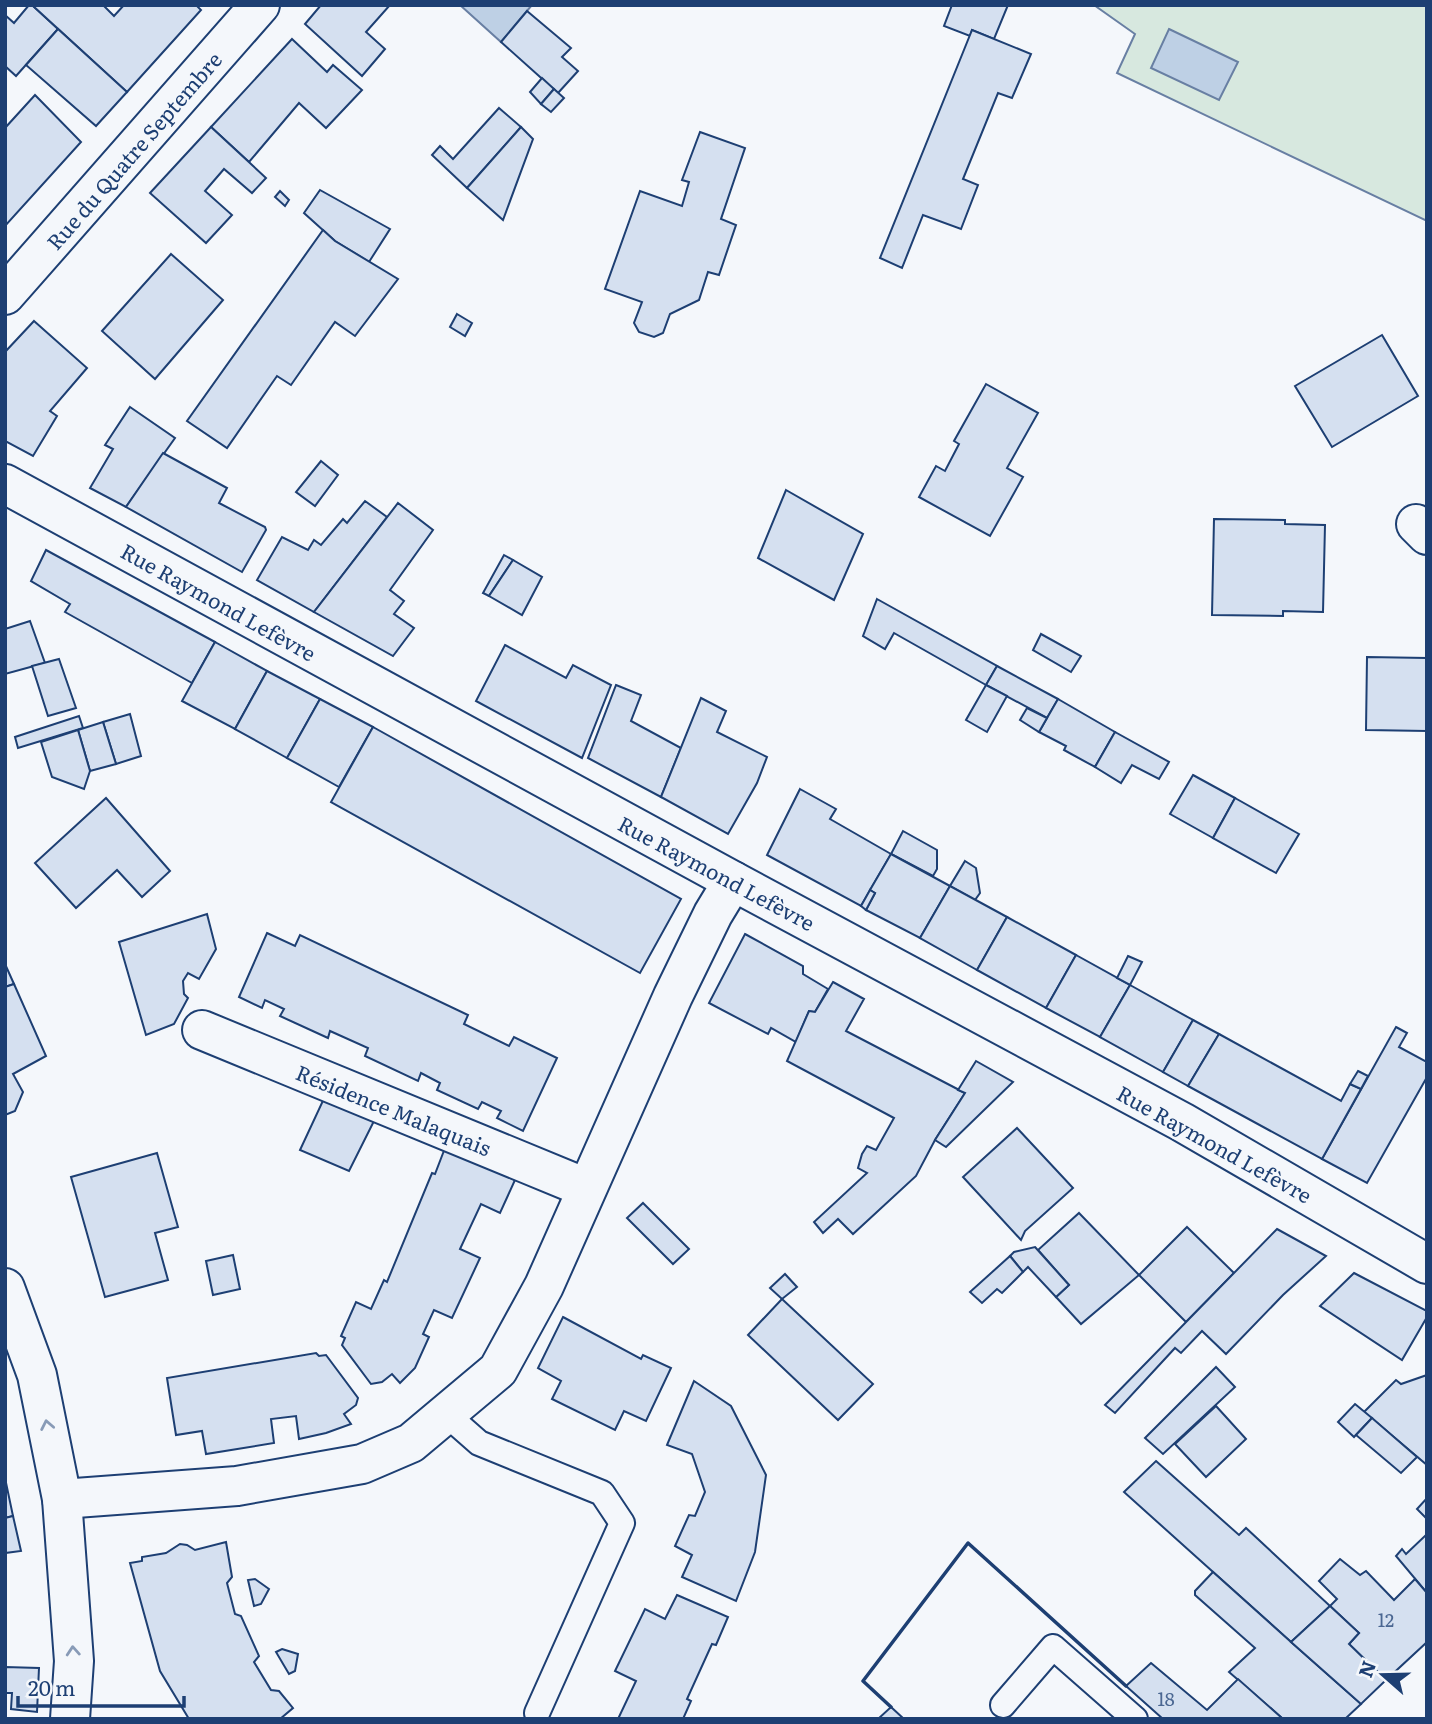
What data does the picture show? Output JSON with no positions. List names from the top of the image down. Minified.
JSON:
{"streets":{"street":["Rue du Quatre Septembre","Rue Raymond Lefèvre","Résidence Malaquais"]},"house_numbers":["12","18"],"scale_bar":"20 m","north":"left"}
